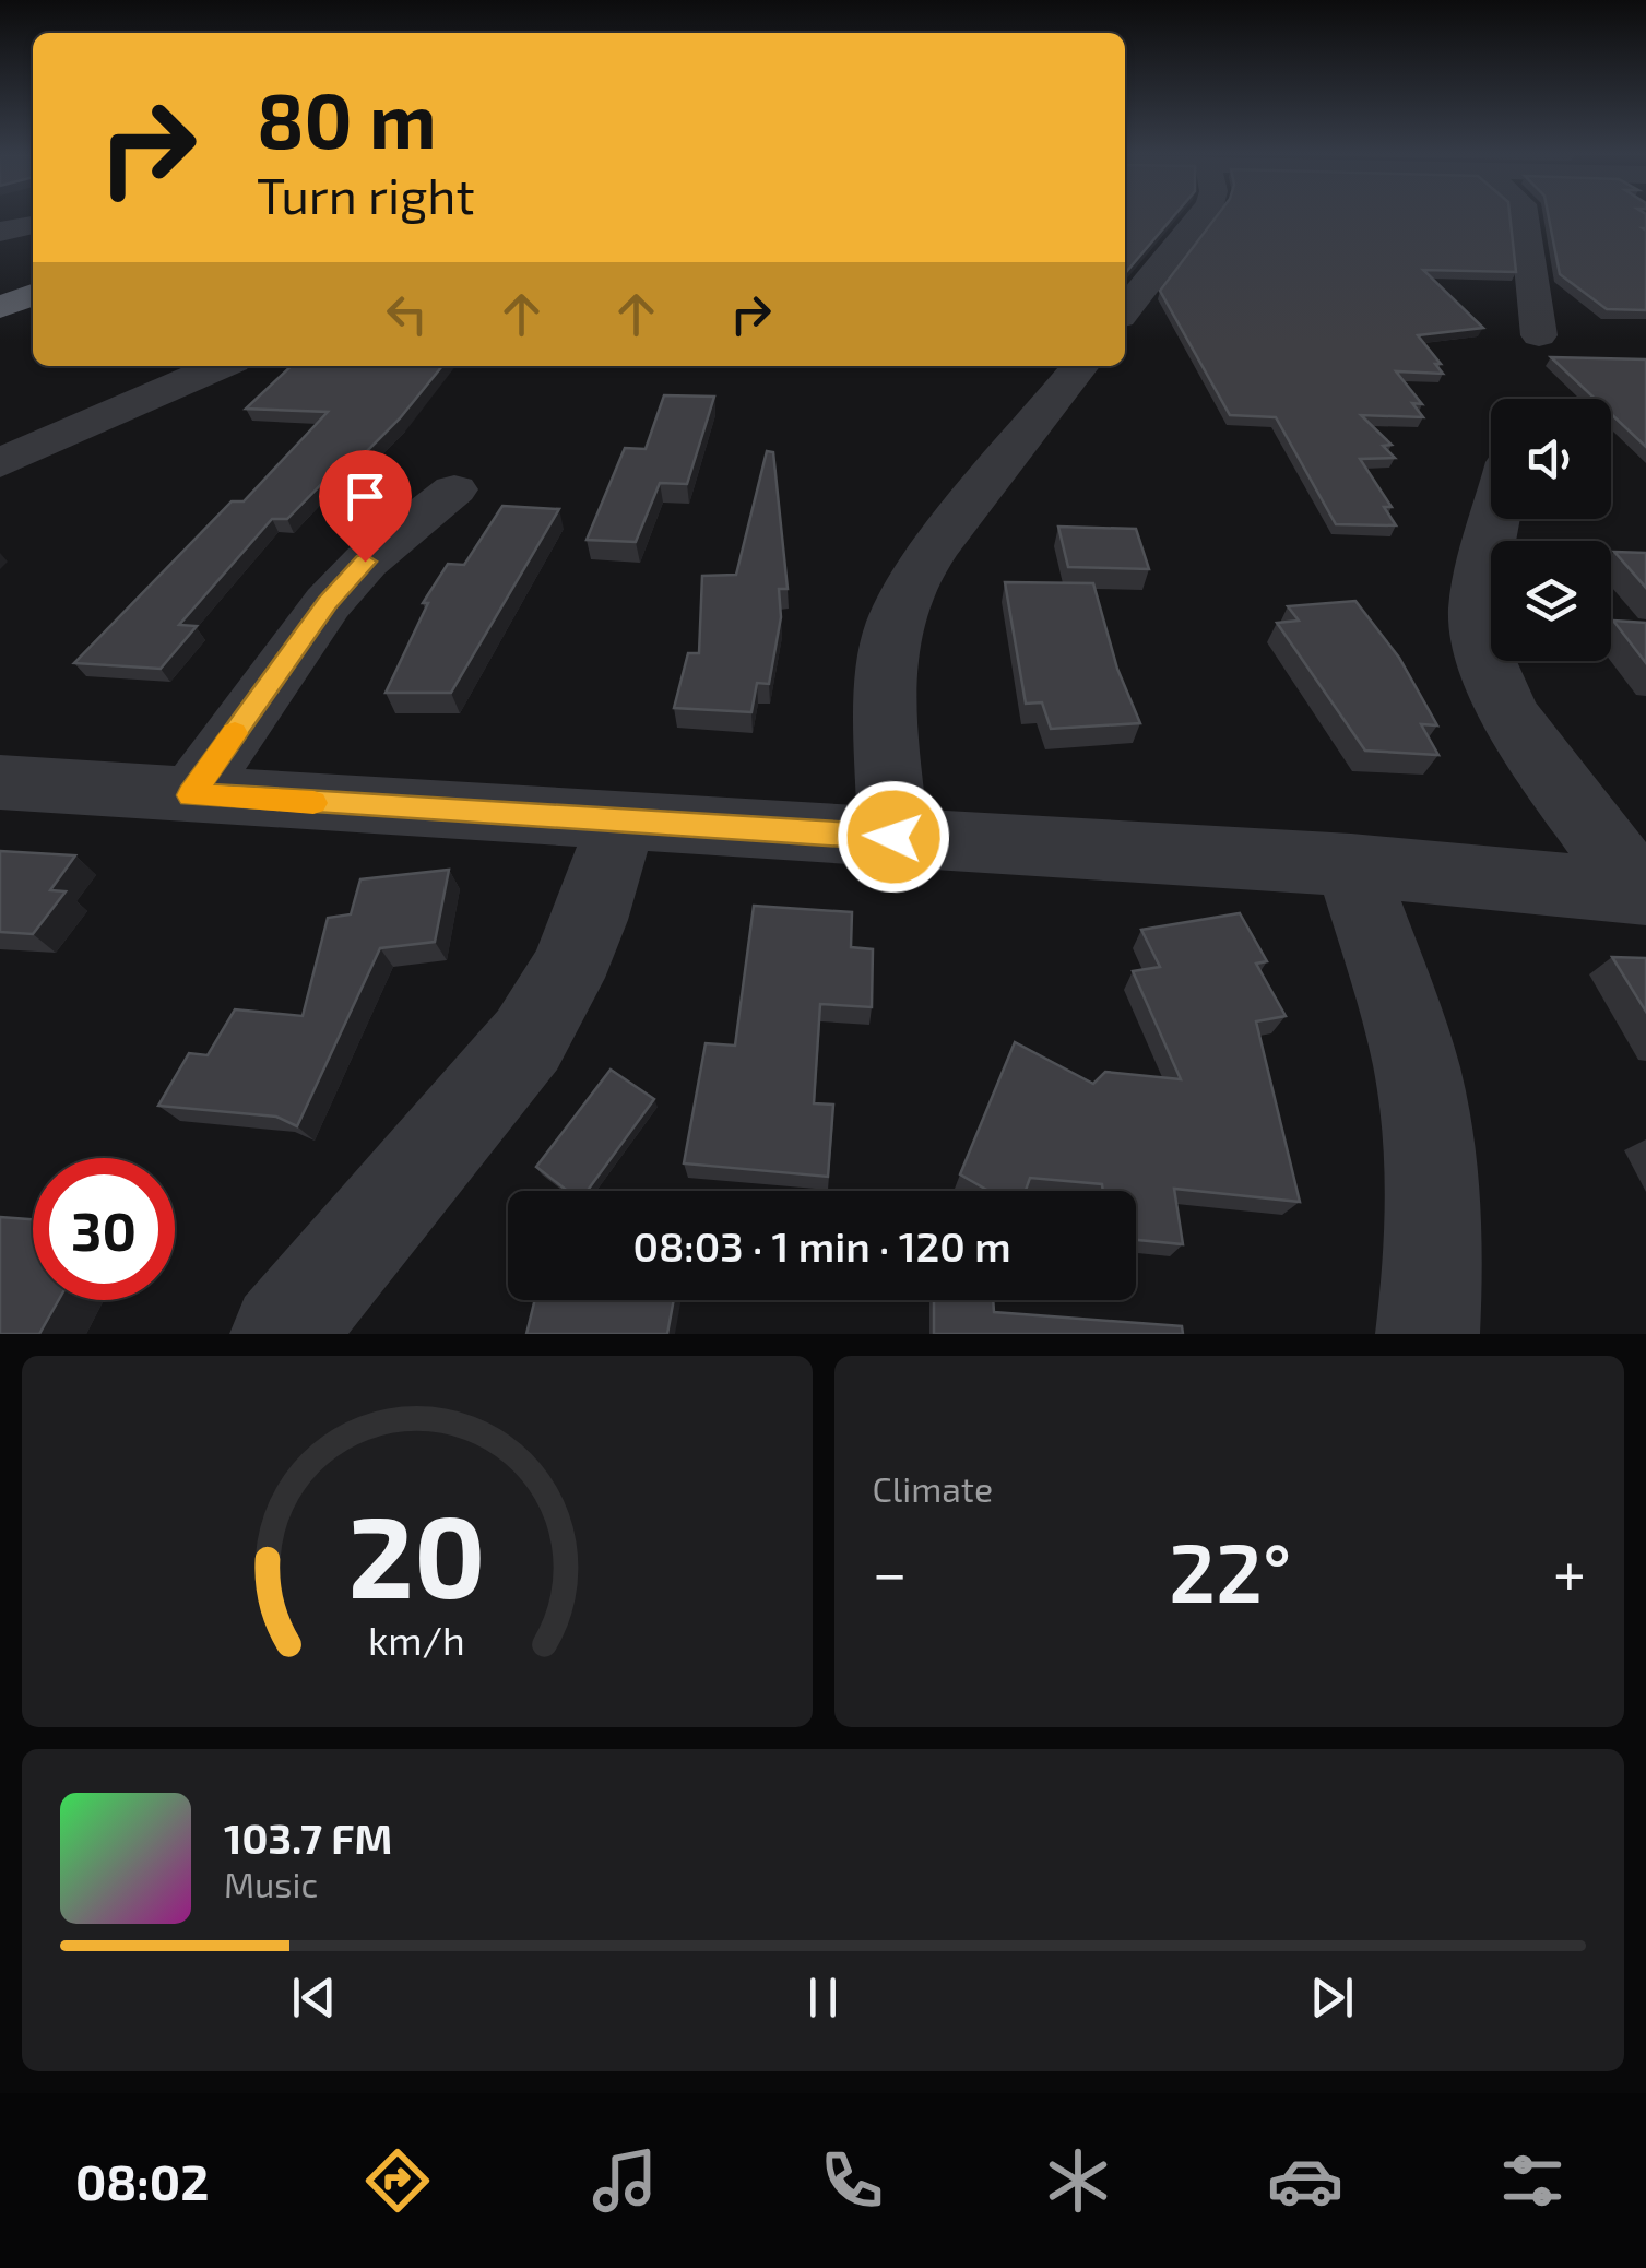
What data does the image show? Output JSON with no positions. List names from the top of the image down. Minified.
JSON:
{"page":{"turn":["80 m","Turn right"],"limit":"30","trip":"08:03 · 1 min · 120 m","tile":"Climate","heat":["−","22°","+"],"song":["103.7 FM","Music"],"tabs":"08:02","gauge":["20","km/h"]}}
